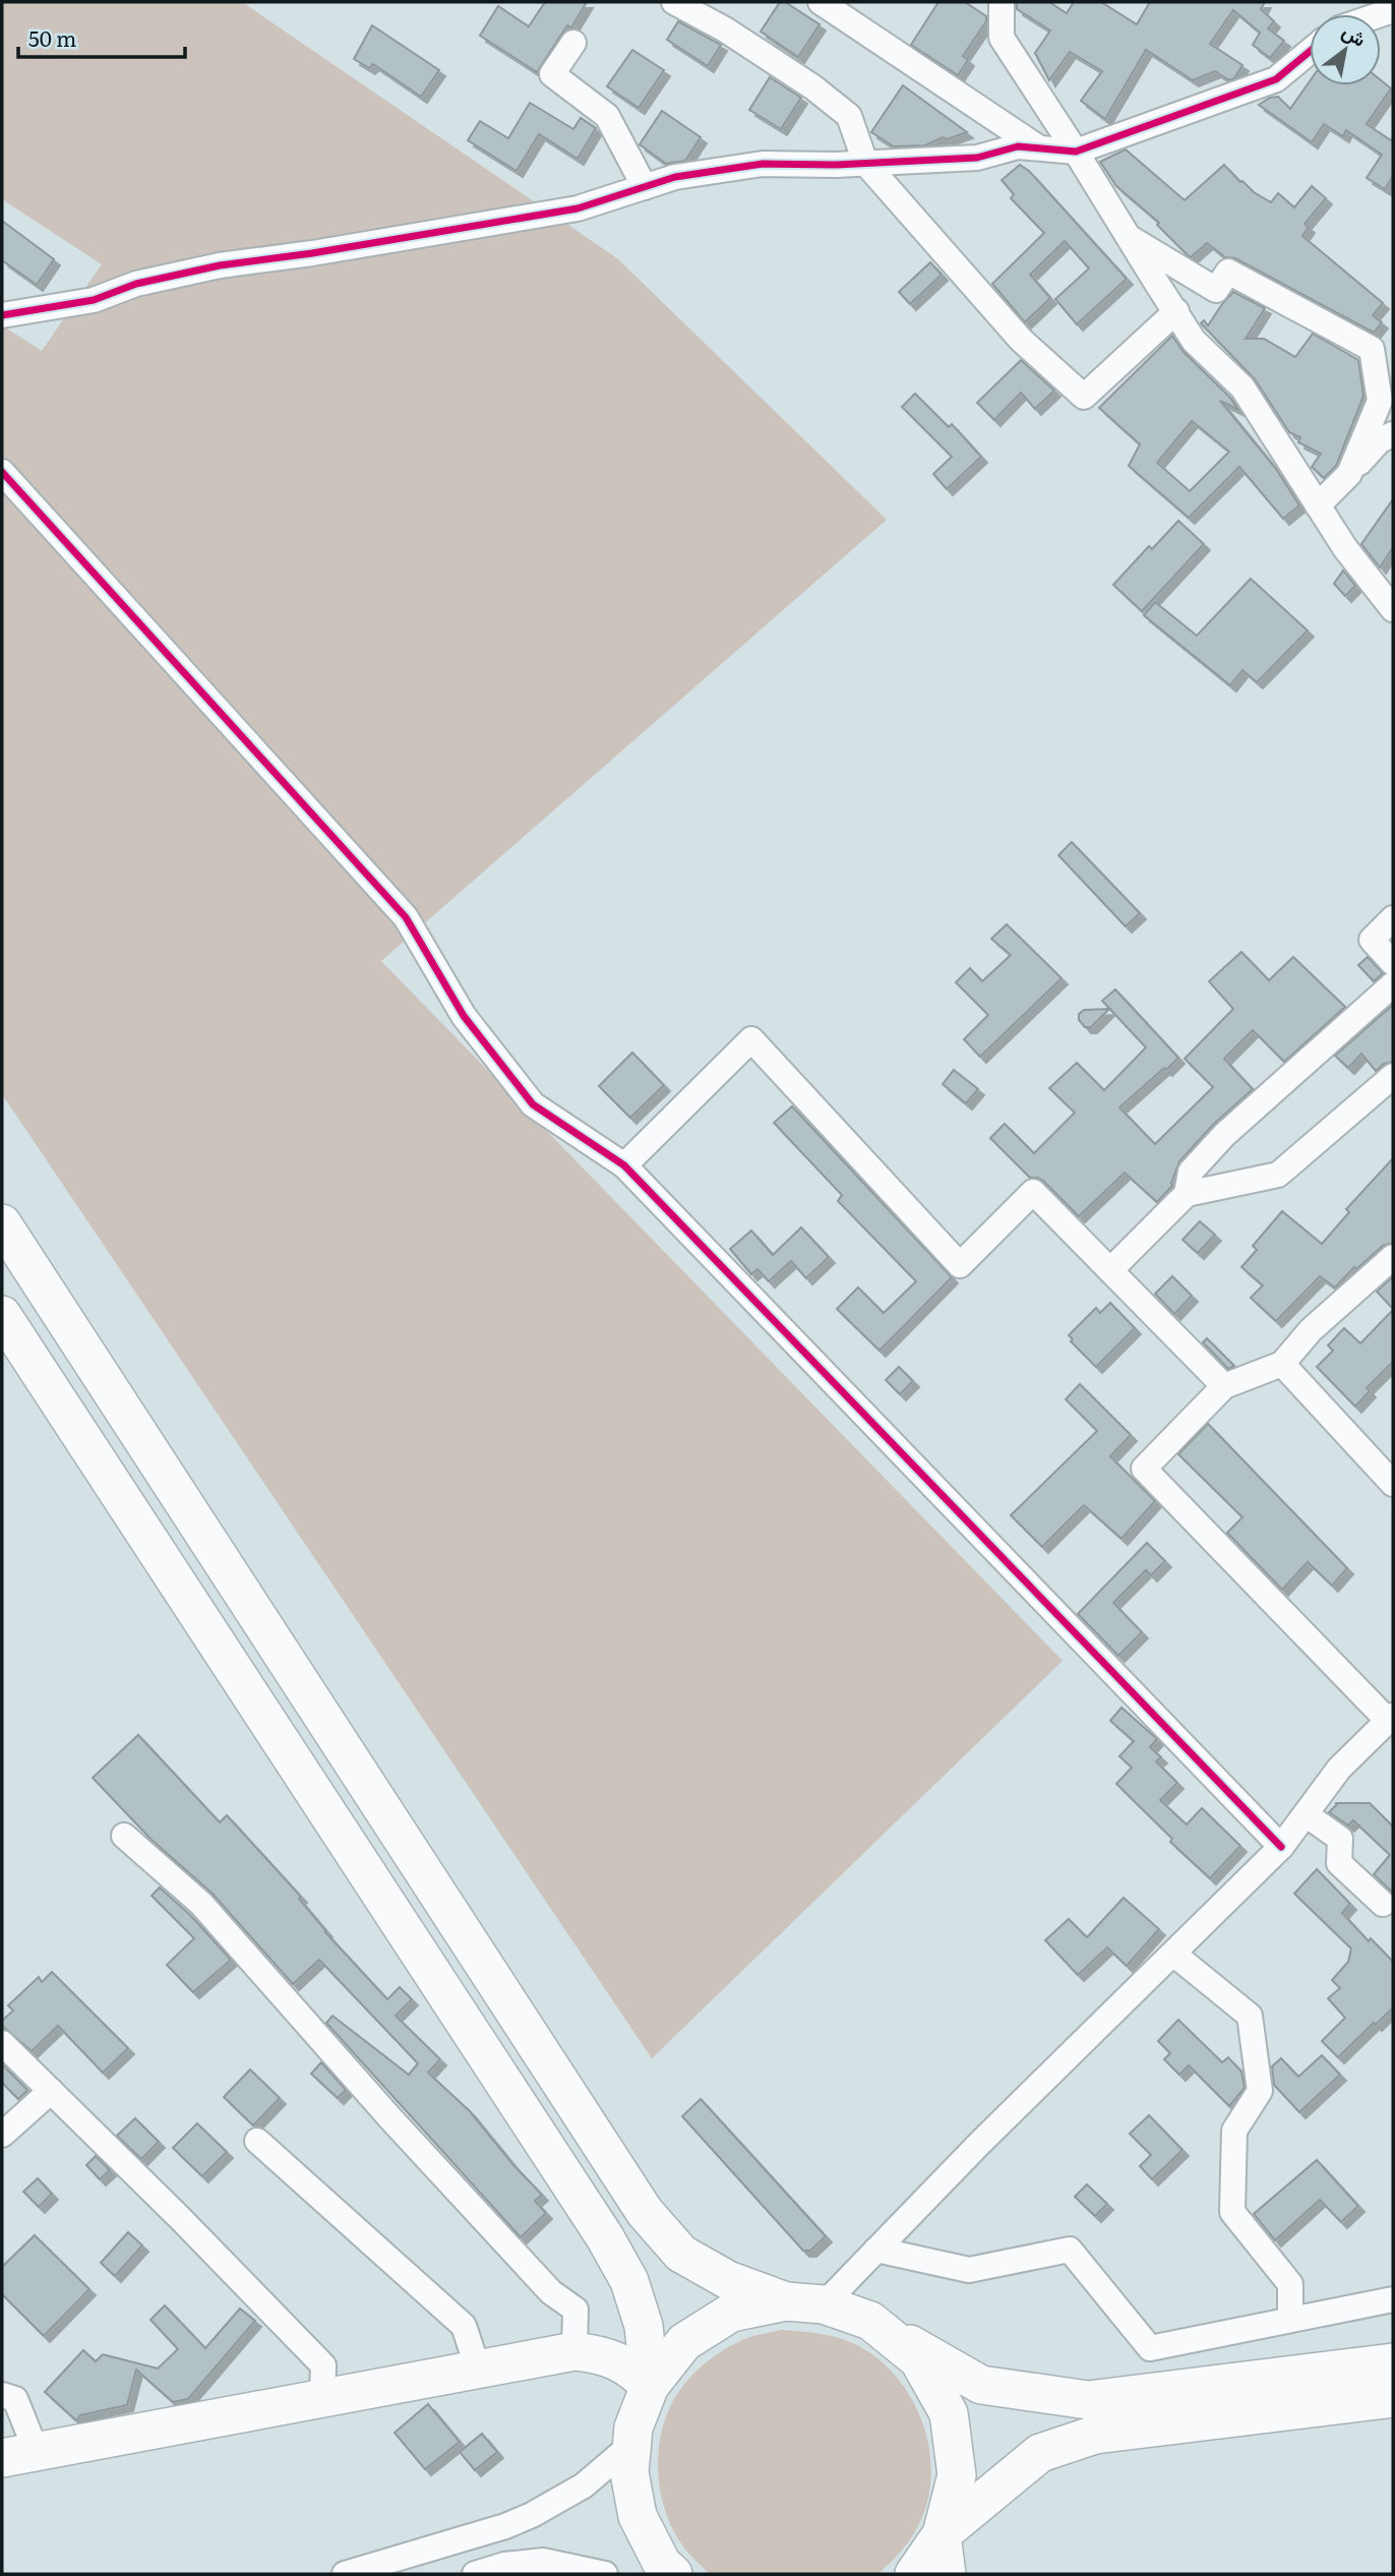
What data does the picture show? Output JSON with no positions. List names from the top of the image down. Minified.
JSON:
{"scale_bar":"50 m","north":"top right"}
